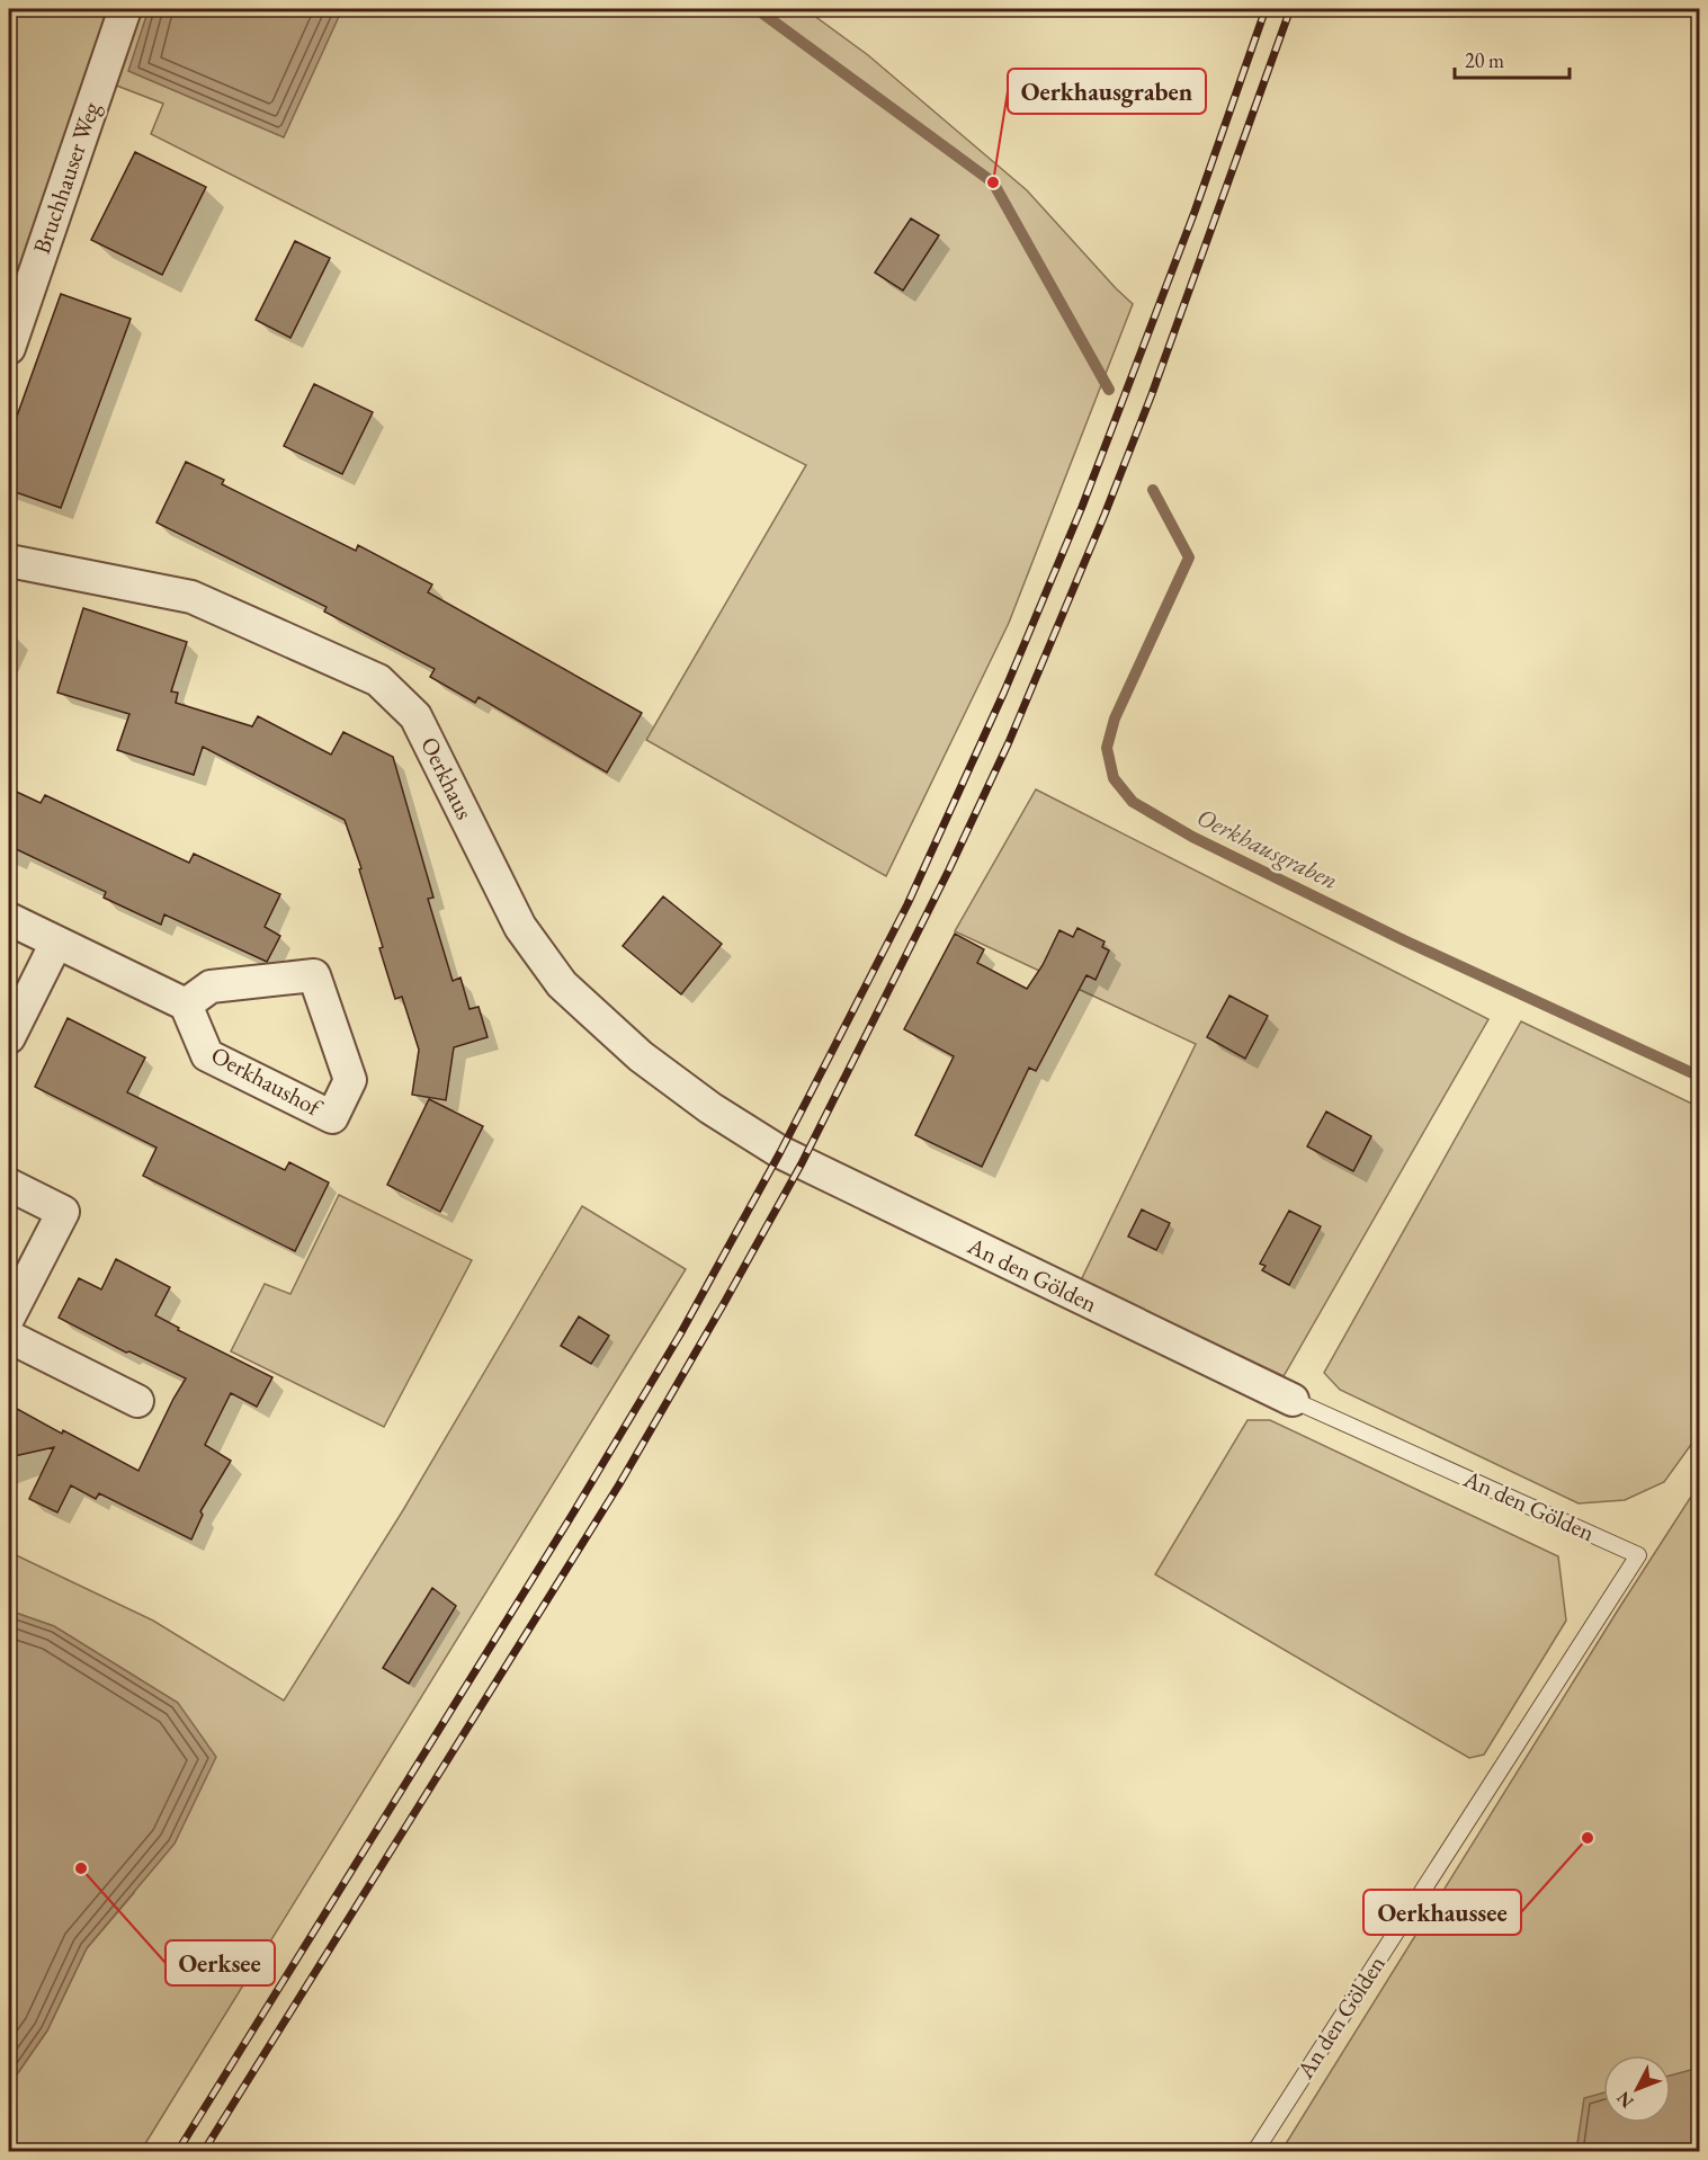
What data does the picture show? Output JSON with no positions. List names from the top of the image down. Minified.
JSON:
{"streets":{"street":["Bruchhauser Weg","Oerkhaus","Oerkhaushof","An den Gölden"]},"crossings":[["Oerkhaus","An den Gölden"]],"water":["Oerkhausgraben"],"places":["Oerkhausgraben","Oerkhaussee","Oerksee"],"scale_bar":"20 m","north":"bottom left"}
